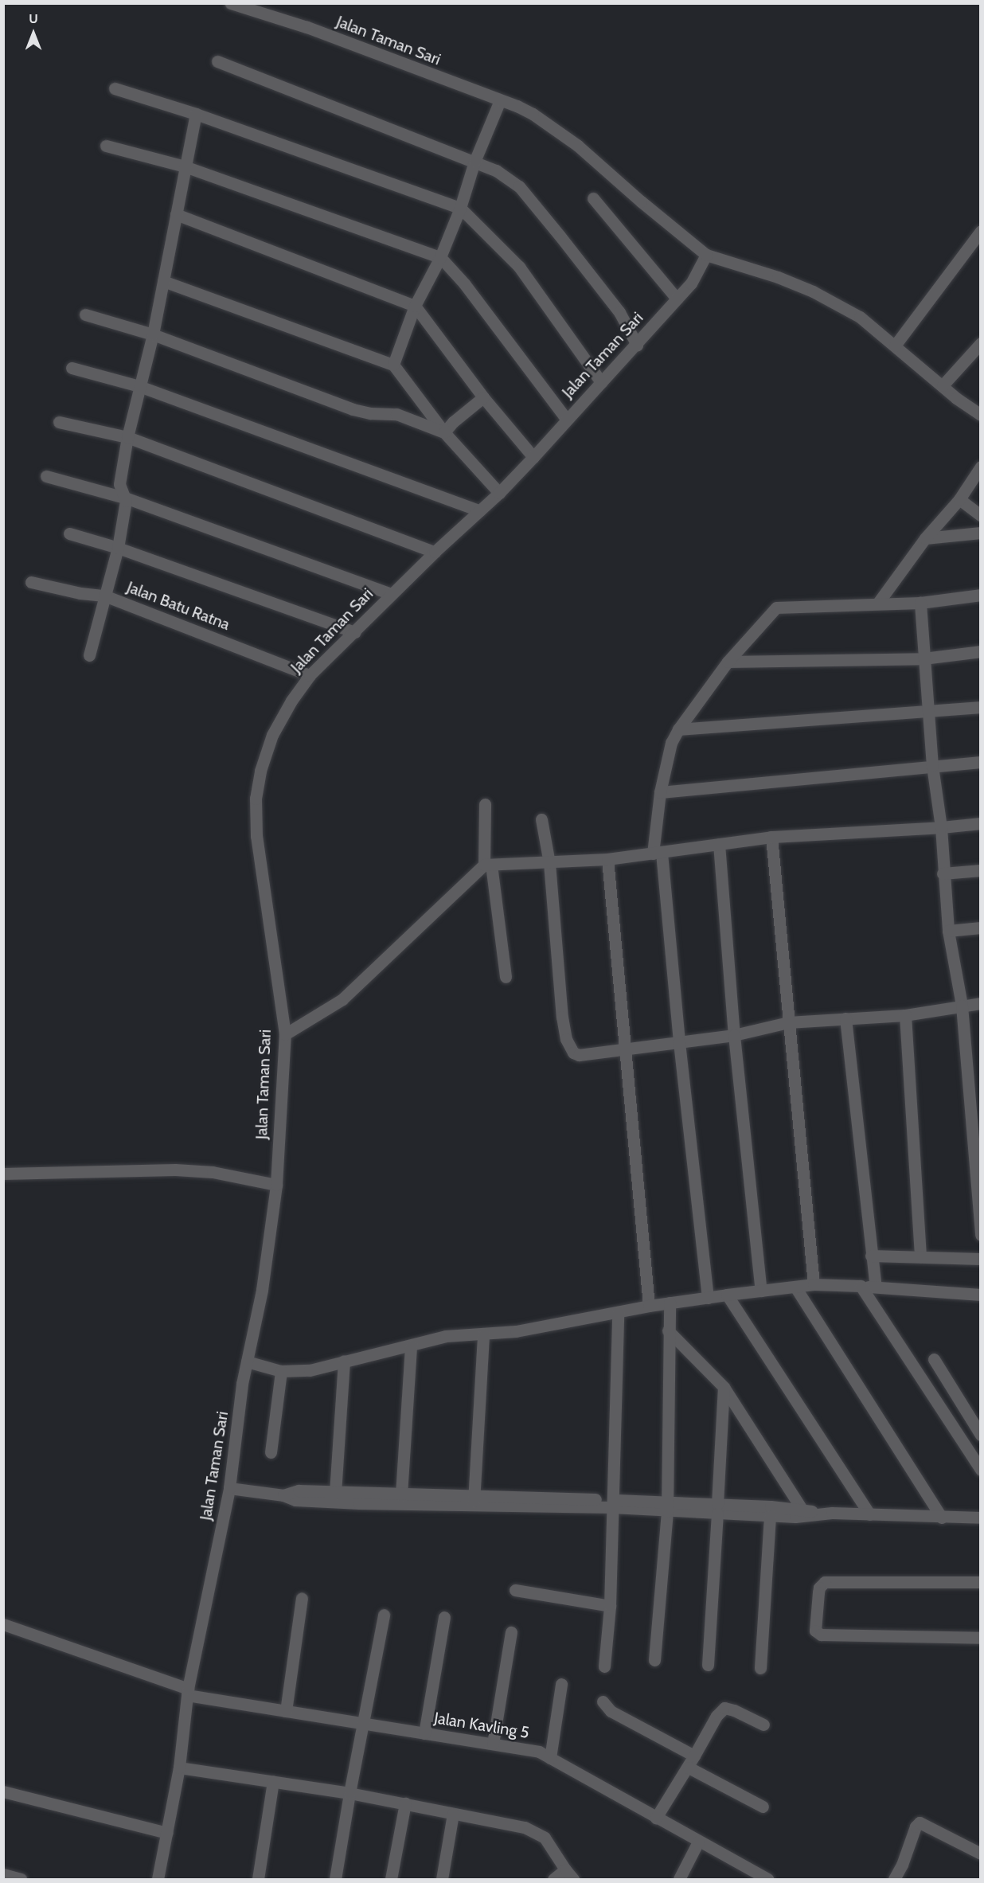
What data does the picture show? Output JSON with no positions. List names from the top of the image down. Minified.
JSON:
{"streets":{"street":["Jalan Taman Sari","Jalan Batu Ratna","Jalan Kavling 5"]},"crossings":[["Jalan Taman Sari","Jalan Batu Ratna"],["Jalan Taman Sari","Jalan Kavling 5"]],"north":"top"}
